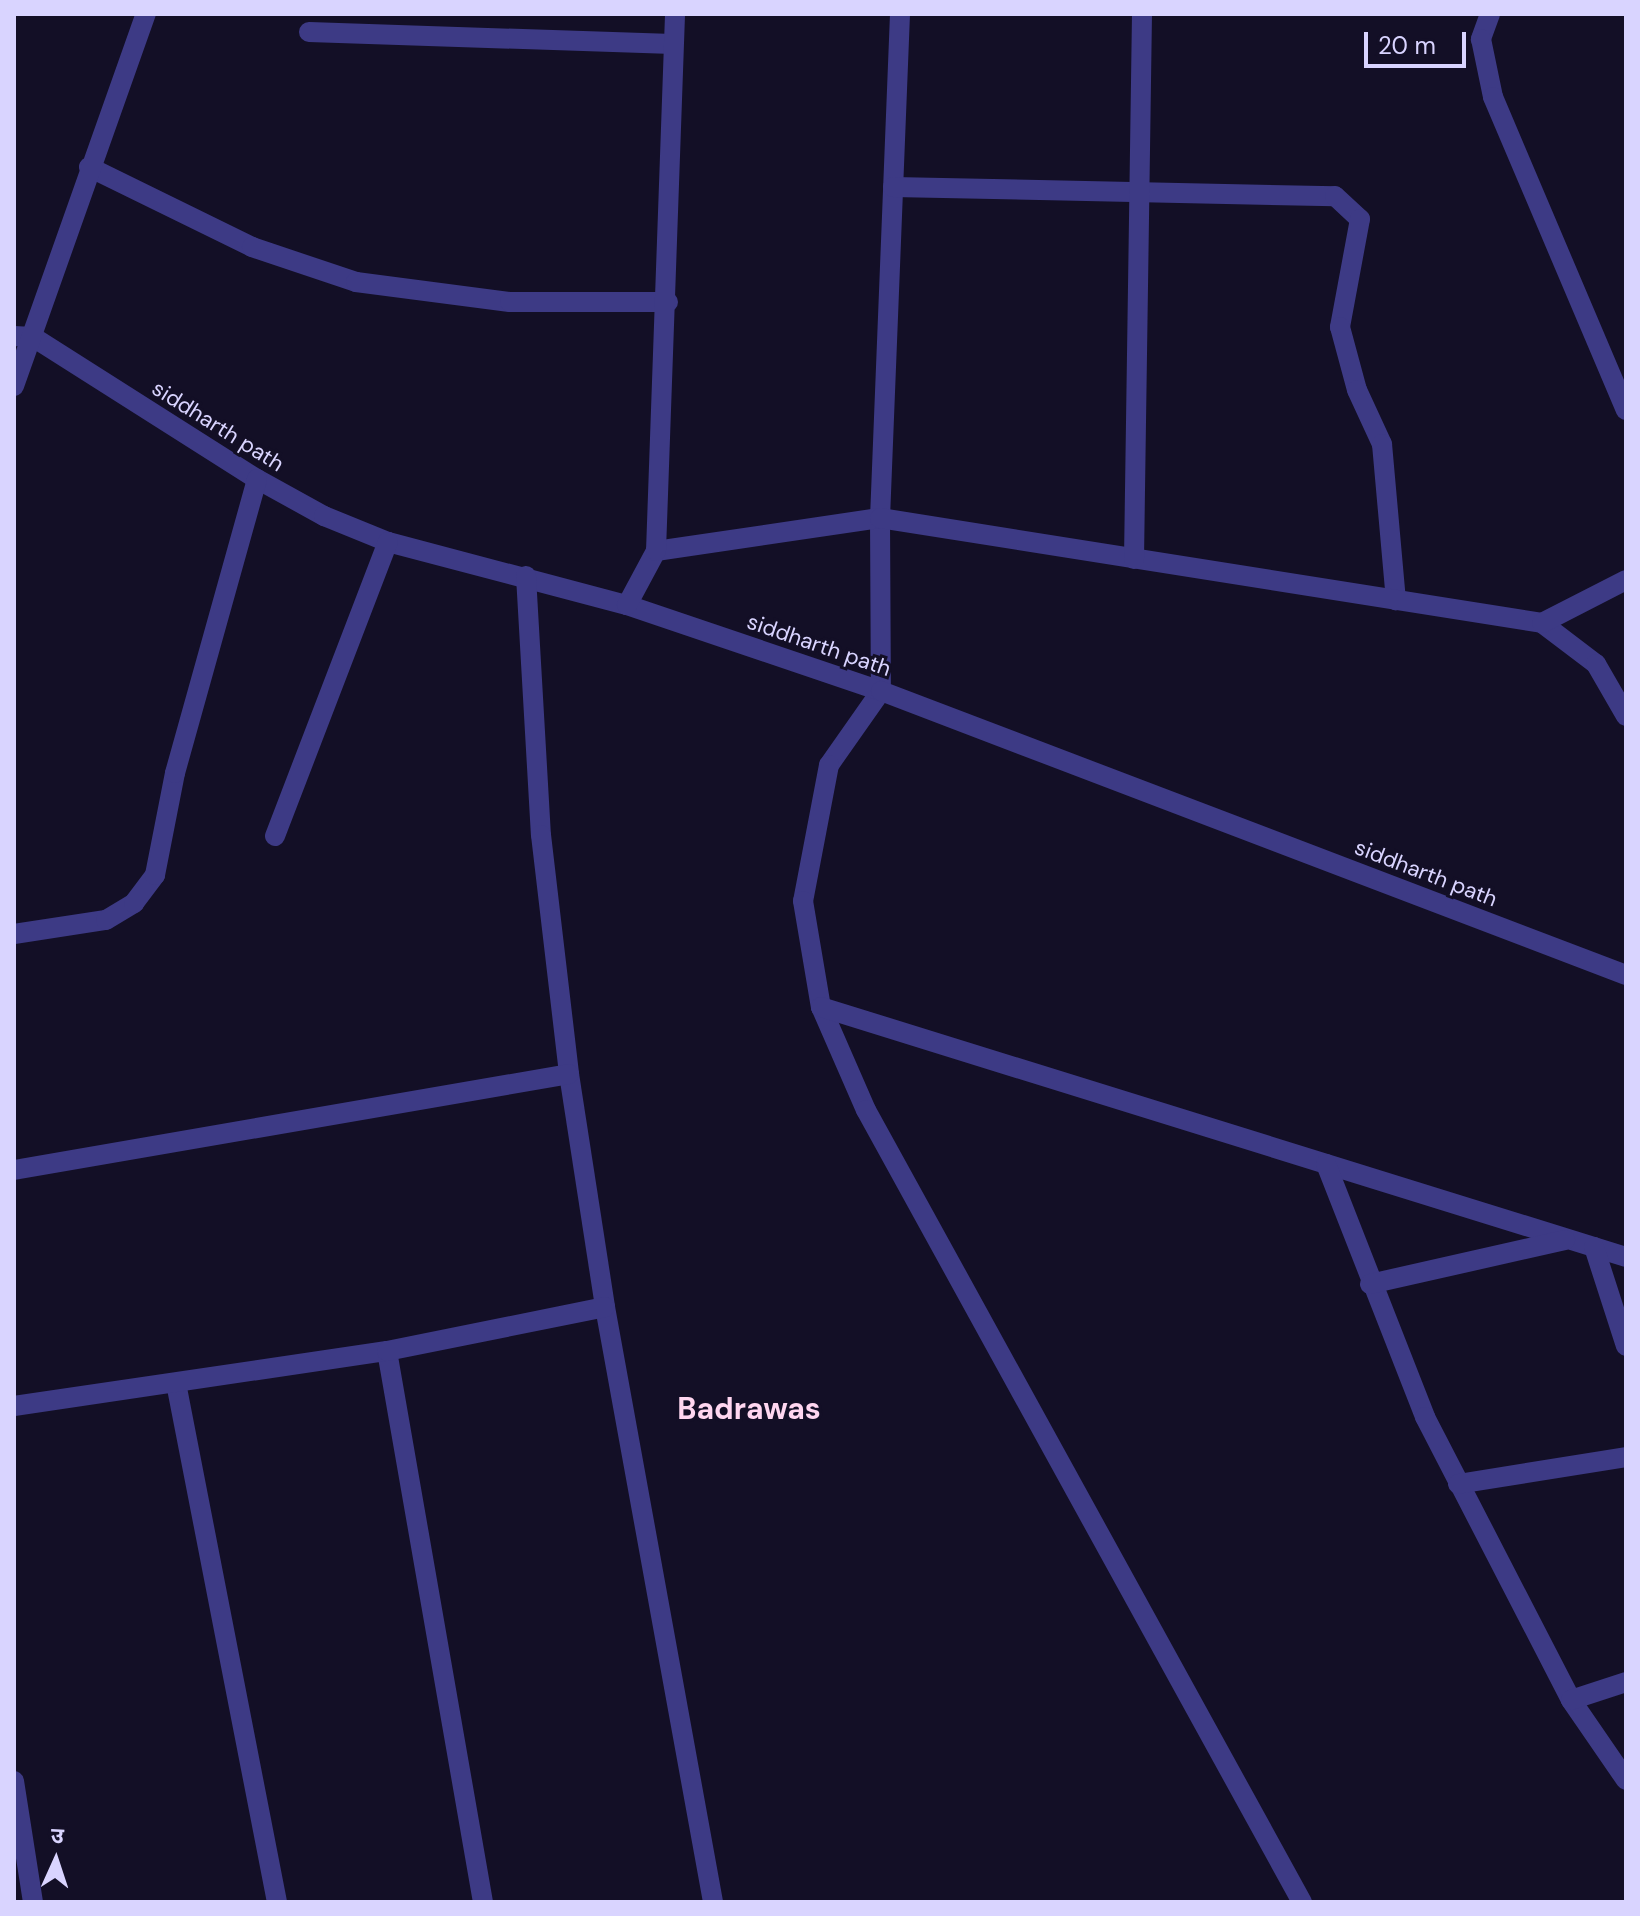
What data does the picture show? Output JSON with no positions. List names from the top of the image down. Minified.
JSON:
{"streets":{"street":["siddharth path"]},"districts":["Badrawas"],"scale_bar":"20 m","north":"top"}
